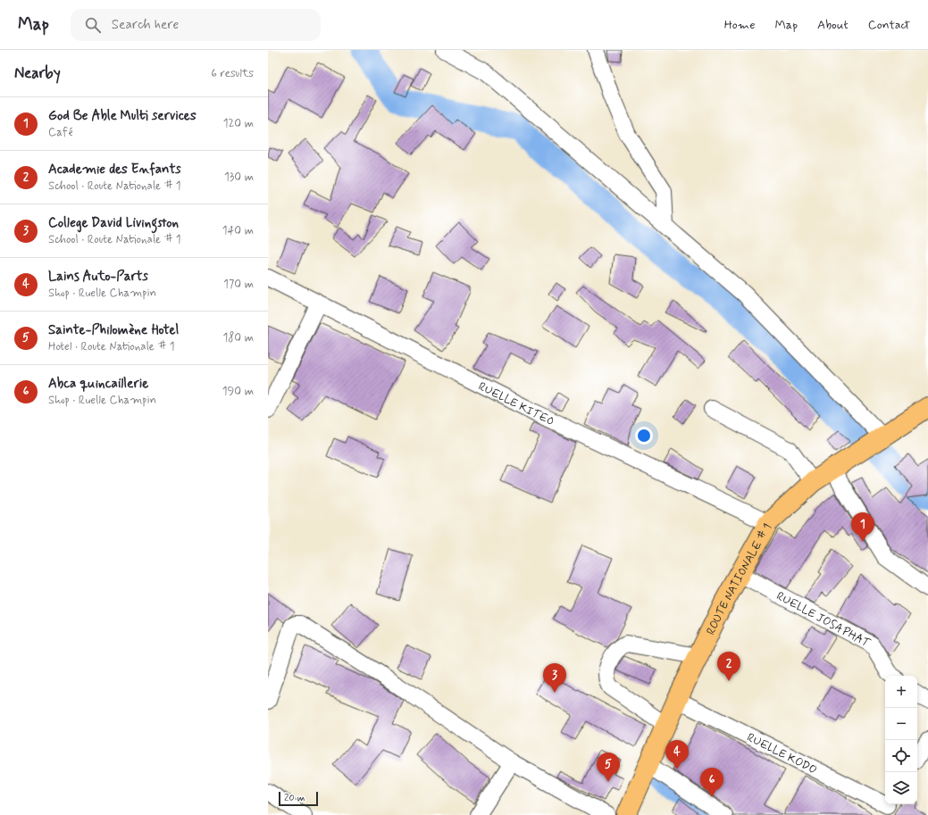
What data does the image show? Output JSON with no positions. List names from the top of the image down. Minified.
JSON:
{"streets":{"main road":["ROUTE NATIONALE # 1"],"street":["RUELLE KITEO","RUELLE JOSAPHAT","RUELLE KODO"]},"crossings":[["RUELLE KITEO","ROUTE NATIONALE # 1"],["ROUTE NATIONALE # 1","RUELLE JOSAPHAT"],["ROUTE NATIONALE # 1","RUELLE KODO"]],"scale_bar":"20 m","page":{"header":"Map","search":"Search here","nav":["Home","Map","About","Contact"],"heading":["Nearby","6 results"],"list":[{"mark":"1","name":"God Be Able Multi services","note":"Café","value":"120 m"},{"mark":"2","name":"Academie des Enfants","note":"School · Route Nationale # 1","value":"130 m"},{"mark":"3","name":"College David Livingston","note":"School · Route Nationale # 1","value":"140 m"},{"mark":"4","name":"Lains Auto-Parts","note":"Shop · Ruelle Champin","value":"170 m"},{"mark":"5","name":"Sainte-Philomène Hotel","note":"Hotel · Route Nationale # 1","value":"180 m"},{"mark":"6","name":"Abca quincaillerie","note":"Shop · Ruelle Champin","value":"190 m"}],"pins":["1","2","3","4","5","6"],"map_buttons":["+","−"],"scale":"20 m"}}
